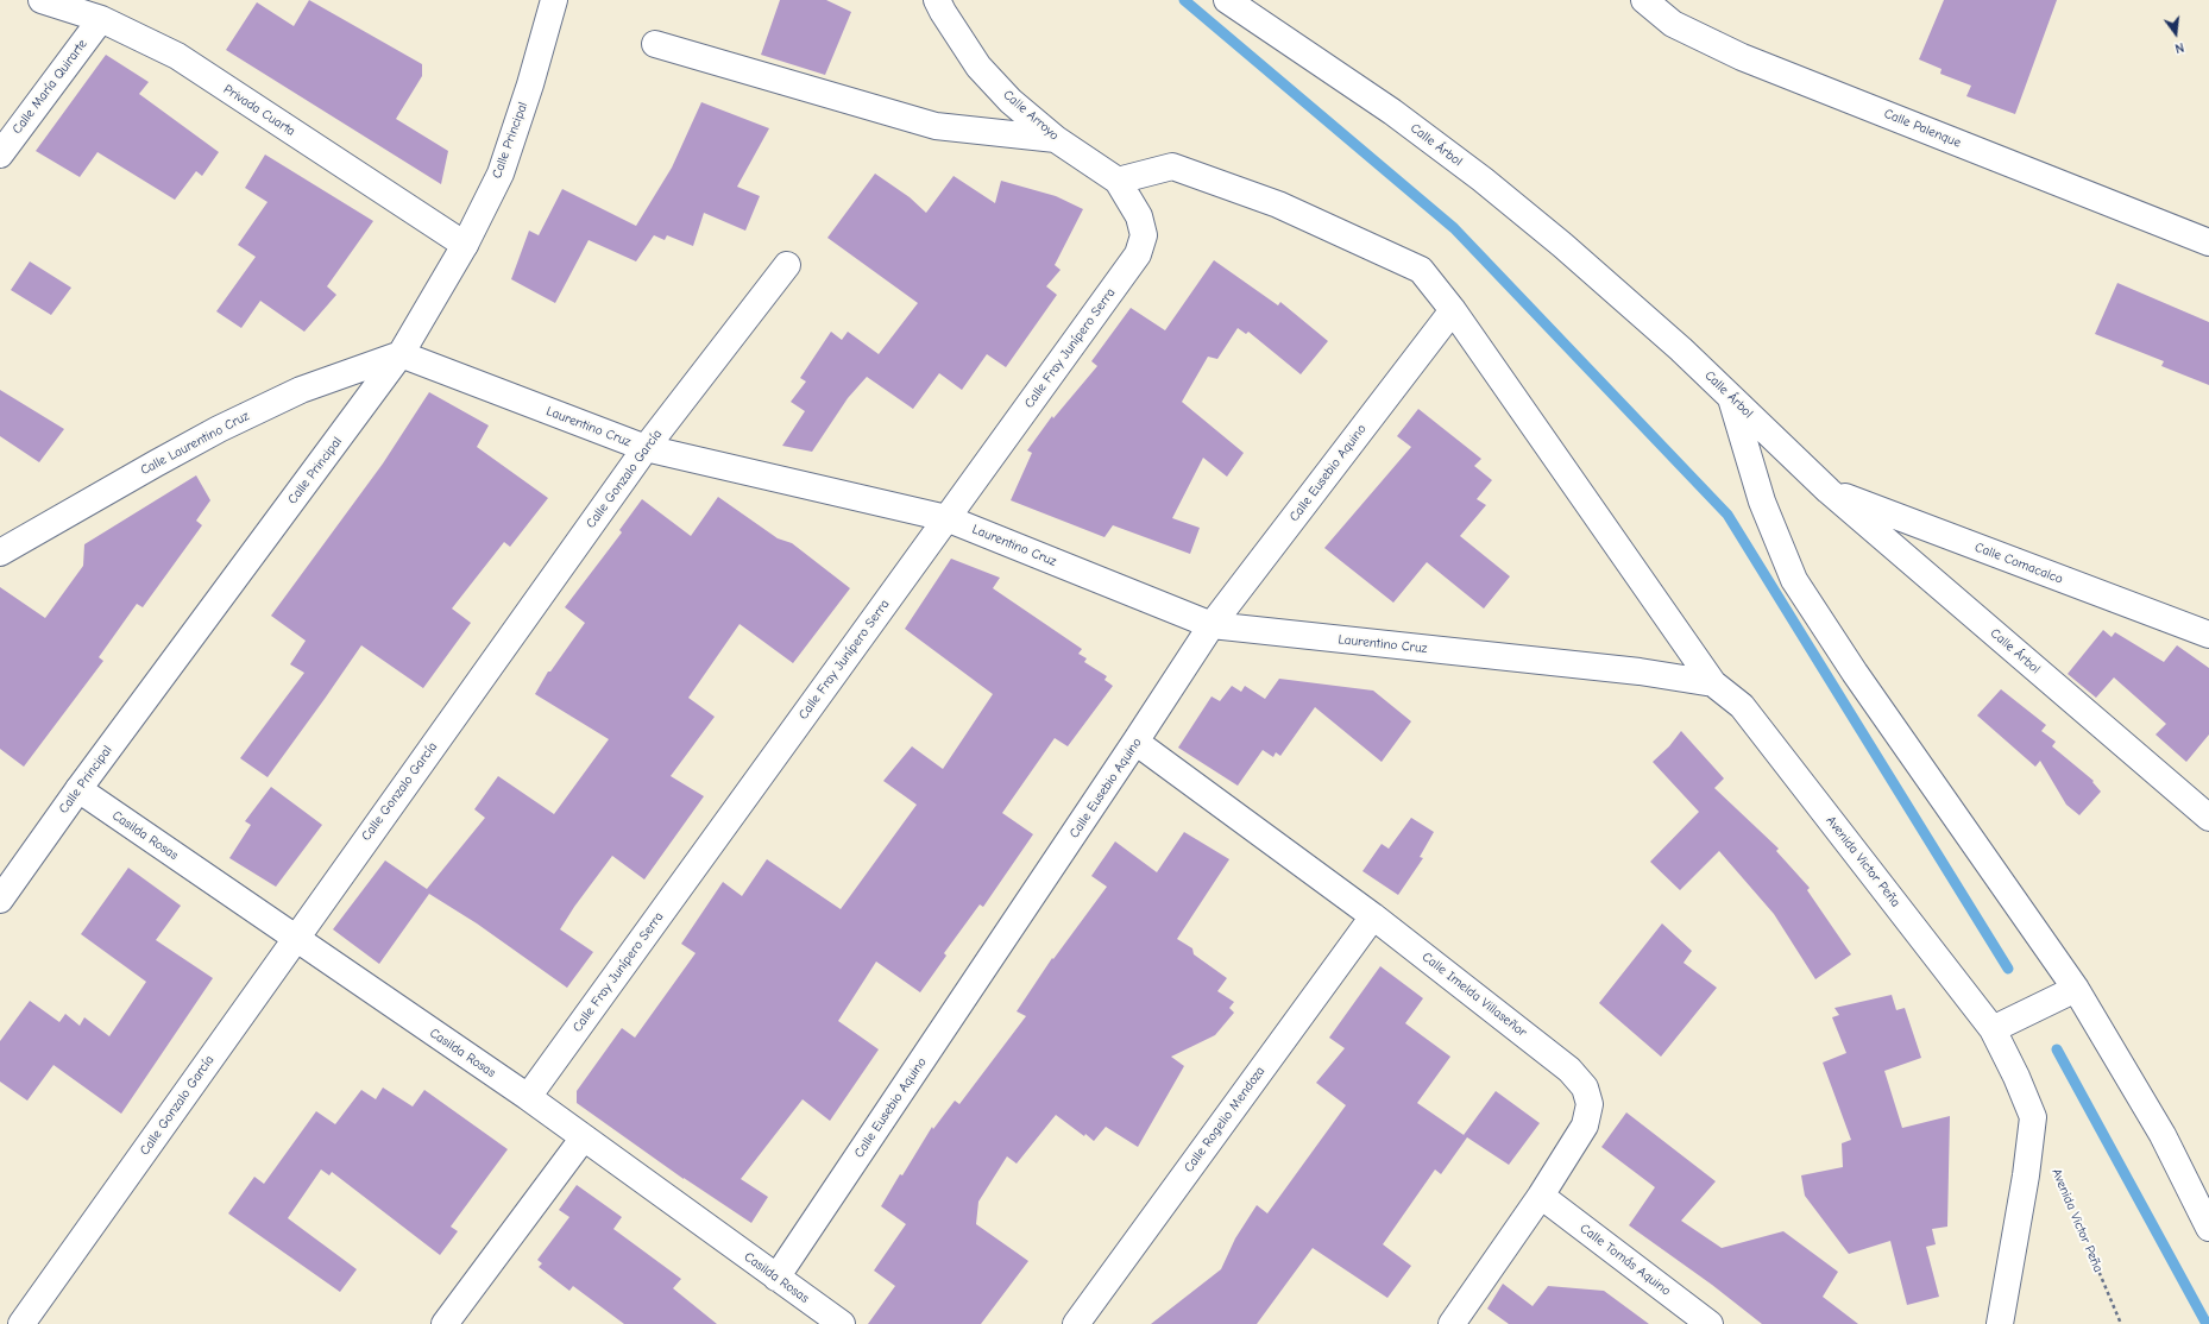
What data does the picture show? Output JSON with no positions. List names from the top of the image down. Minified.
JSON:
{"streets":{"street":["Calle María Quirarte","Privada Cuarta","Calle Arroyo","Calle Palenque","Calle Principal","Calle Árbol","Calle Fray Junípero Serra","Laurentino Cruz","Calle Laurentino Cruz","Calle Eusebio Aquino","Calle Gonzalo García","Calle Comacalco","Casilda Rosas","Avenida Victor Peña","Calle Imelda Villaseñor","Calle Rogelio Mendoza","Calle Tomás Aquino"]},"crossings":[["Calle María Quirarte","Privada Cuarta"],["Privada Cuarta","Calle Principal"],["Calle Arroyo","Calle Fray Junípero Serra"],["Calle Principal","Laurentino Cruz"],["Calle Principal","Calle Laurentino Cruz"],["Calle Principal","Casilda Rosas"],["Calle Árbol","Calle Comacalco"],["Calle Fray Junípero Serra","Laurentino Cruz"],["Calle Fray Junípero Serra","Casilda Rosas"],["Laurentino Cruz","Calle Laurentino Cruz"],["Laurentino Cruz","Calle Eusebio Aquino"],["Laurentino Cruz","Calle Gonzalo García"],["Laurentino Cruz","Avenida Victor Peña"],["Calle Eusebio Aquino","Casilda Rosas"],["Calle Eusebio Aquino","Calle Imelda Villaseñor"],["Calle Gonzalo García","Casilda Rosas"],["Calle Imelda Villaseñor","Calle Rogelio Mendoza"],["Calle Imelda Villaseñor","Calle Tomás Aquino"]],"north":"bottom"}
